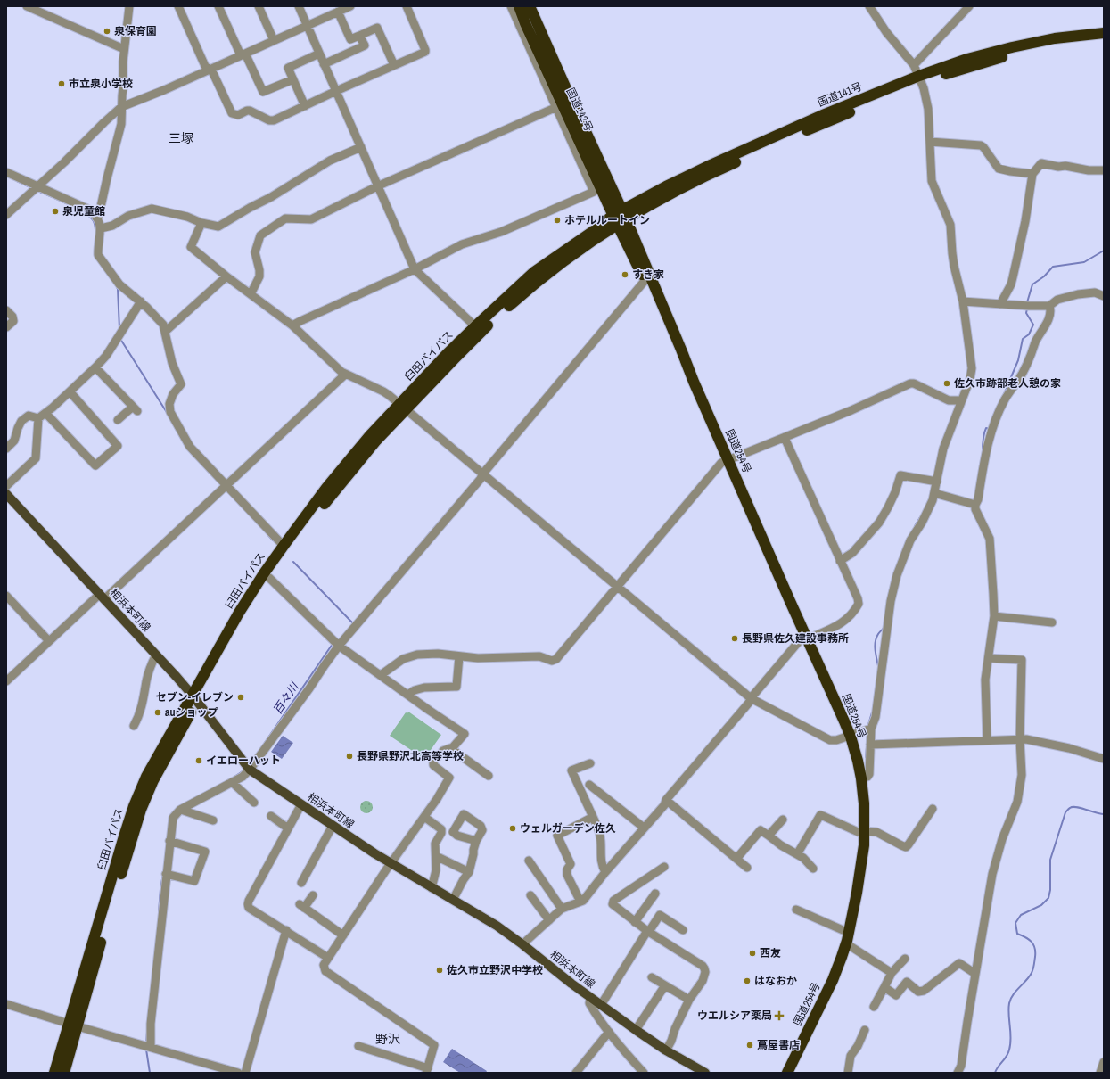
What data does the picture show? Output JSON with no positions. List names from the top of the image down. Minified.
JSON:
{"streets":{"highway":["国道141号","国道142号","臼田バイパス","国道254号"],"main road":["相浜本町線"]},"crossings":[["国道141号","国道142号"],["国道141号","臼田バイパス"],["国道141号","国道254号"],["国道142号","臼田バイパス"],["国道142号","国道254号"],["臼田バイパス","国道254号"],["臼田バイパス","相浜本町線"]],"districts":["三塚","野沢"],"water":["百々川"],"places":{"other":["泉保育園","市立泉小学校","泉児童館","ホテルルートイン","すき家","佐久市跡部老人憩の家","長野県佐久建設事務所","セブン-イレブン","auショップ","長野県野沢北高等学校","イエローハット","ウェルガーデン佐久","西友","佐久市立野沢中学校","はなおか","蔦屋書店"],"health":["ウエルシア薬局"]}}
